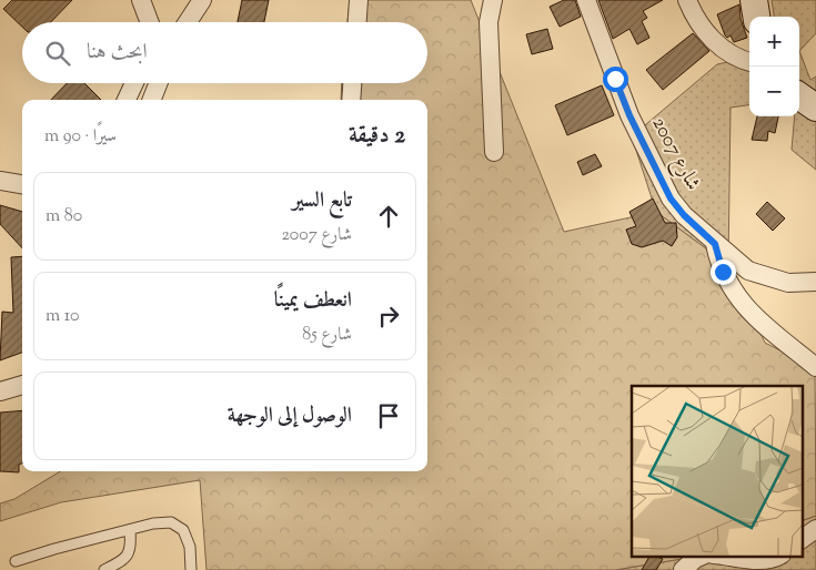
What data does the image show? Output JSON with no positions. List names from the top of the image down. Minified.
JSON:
{"streets":{"street":["شارع 2007"]},"page":{"map_buttons":["+","−"],"search":"ابحث هنا","heading":["2 دقيقة","سيرًا · 90 m"],"list":[["تابع السير","شارع 2007","80 m"],["انعطف يمينًا","شارع 85","10 m"],"الوصول إلى الوجهة"]}}
